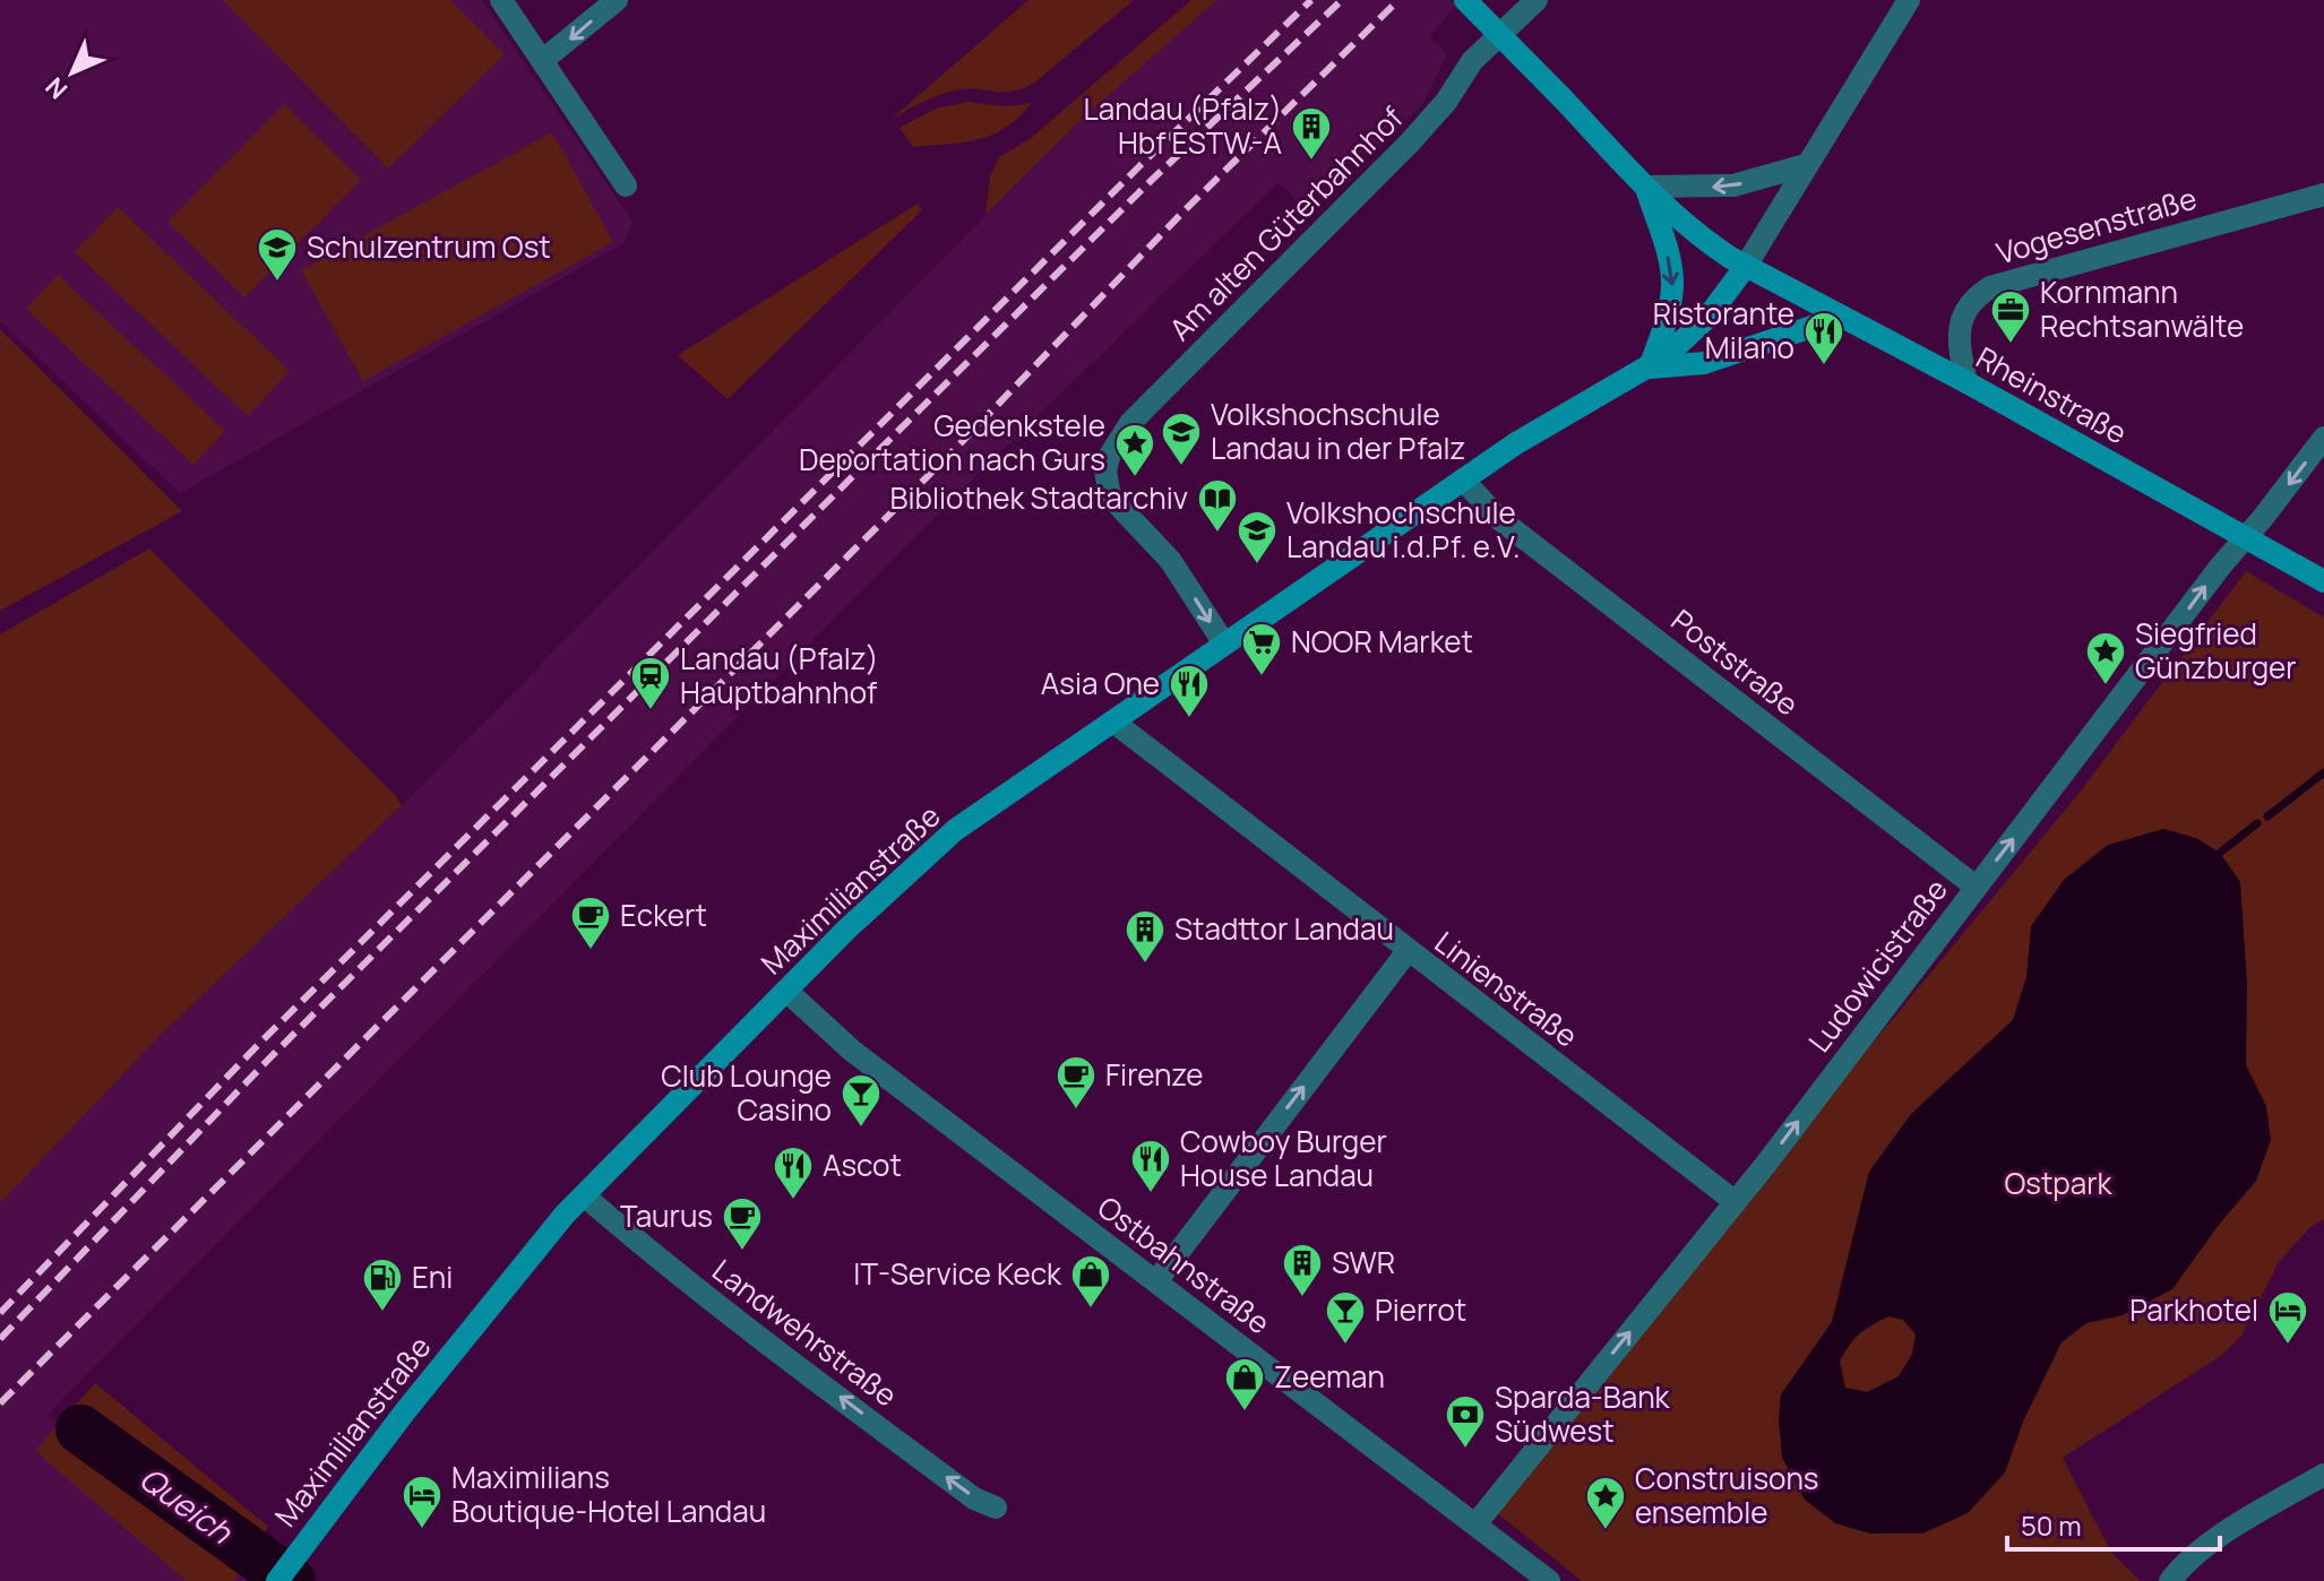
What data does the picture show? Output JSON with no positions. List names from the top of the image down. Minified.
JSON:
{"streets":{"street":["Am alten Güterbahnhof","Vogesenstraße","Rheinstraße","Poststraße","Maximilianstraße","Ludowicistraße","Linienstraße","Ostbahnstraße","Landwehrstraße"]},"crossings":[["Am alten Güterbahnhof","Maximilianstraße"],["Vogesenstraße","Rheinstraße"],["Rheinstraße","Maximilianstraße"],["Rheinstraße","Ludowicistraße"],["Poststraße","Maximilianstraße"],["Poststraße","Ludowicistraße"],["Maximilianstraße","Linienstraße"],["Maximilianstraße","Ostbahnstraße"],["Maximilianstraße","Landwehrstraße"],["Ludowicistraße","Linienstraße"],["Ludowicistraße","Ostbahnstraße"]],"one_way":["Am alten Güterbahnhof","Ludowicistraße","Landwehrstraße"],"water":["Queich"],"parks":["Ostpark"],"places":{"building":["Landau (Pfalz) Hbf ESTW-A","Stadttor Landau","SWR"],"school or university":["Schulzentrum Ost","Volkshochschule Landau in der Pfalz","Volkshochschule Landau i.d.Pf. e.V."],"office":["Kornmann Rechtsanwälte"],"restaurant":["Ristorante Milano","Asia One","Cowboy Burger House Landau","Ascot"],"place":["Gedenkstele Deportation nach Gurs","Siegfried Günzburger","Construisons ensemble"],"library":["Bibliothek Stadtarchiv"],"supermarket":["NOOR Market"],"station":["Landau (Pfalz) Hauptbahnhof"],"cafe":["Eckert","Firenze","Taurus"],"bar":["Club Lounge Casino","Pierrot"],"shop":["IT-Service Keck","Zeeman"],"fuel station":["Eni"],"hotel":["Parkhotel","Maximilians Boutique-Hotel Landau"],"bank":["Sparda-Bank Südwest"]},"scale_bar":"50 m","north":"bottom left"}
